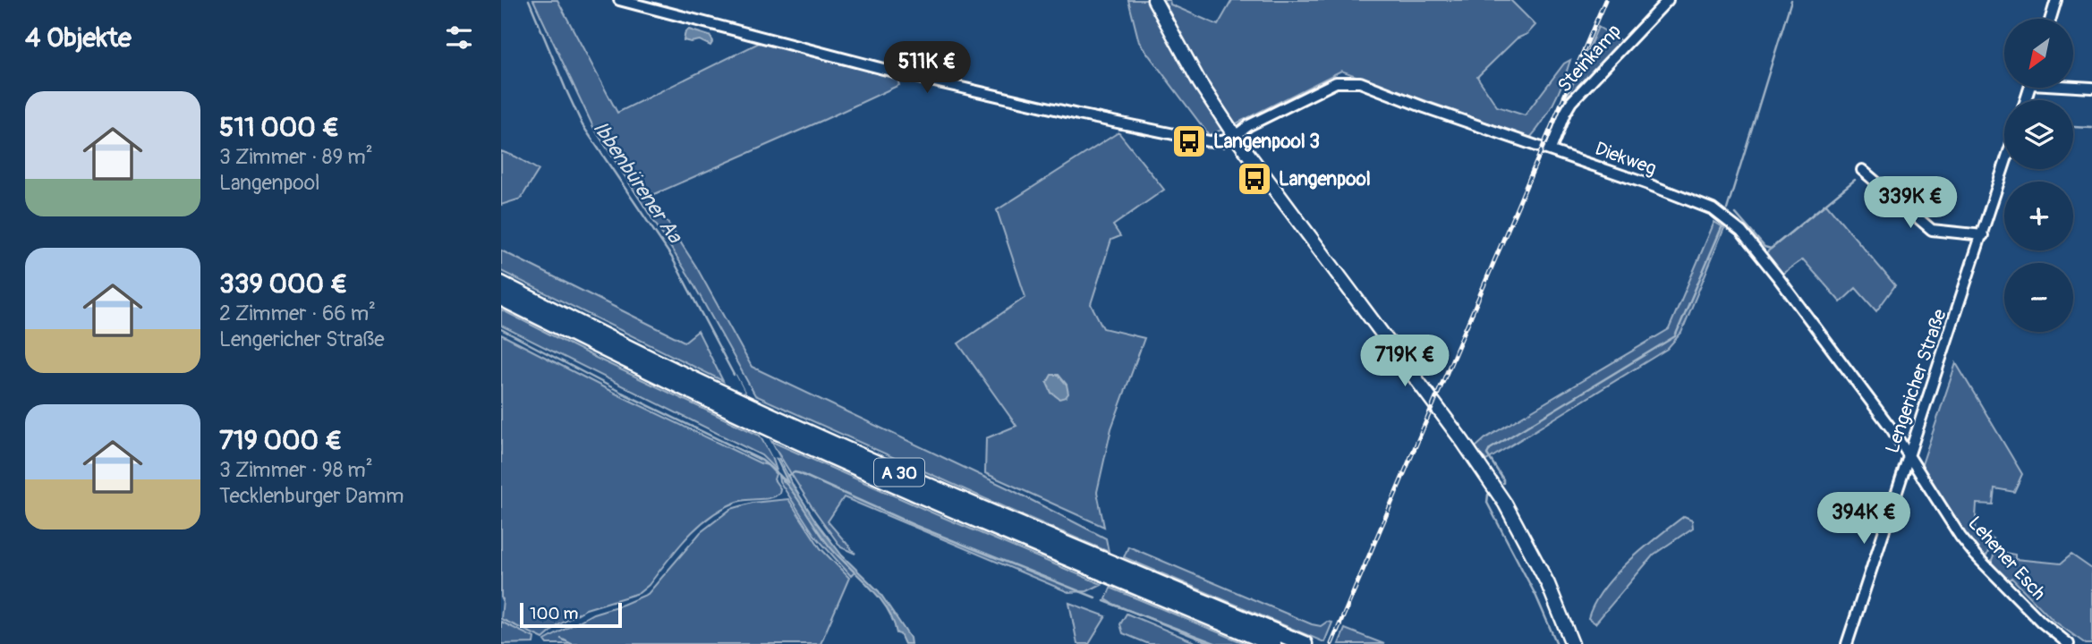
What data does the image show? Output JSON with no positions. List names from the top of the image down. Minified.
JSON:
{"streets":{"highway":["A 30"],"street":["Steinkamp","Diekweg","Lengericher Straße","Lehener Esch"]},"crossings":[["Steinkamp","Diekweg"],["Diekweg","Lengericher Straße"],["Diekweg","Lehener Esch"],["Lengericher Straße","Lehener Esch"]],"water":["Ibbenbürener Aa"],"places":{"bus stop":["Langenpool 3","Langenpool"]},"scale_bar":"100 m","north":"bottom left","page":{"heading":"4 Objekte","map_buttons":["+","−"],"price":["511K €","339K €","719K €","394K €"],"list":[{"name":"511 000 €","note":"3 Zimmer · 89 m² · Langenpool"},{"name":"339 000 €","note":"2 Zimmer · 66 m² · Lengericher Straße"},{"name":"719 000 €","note":"3 Zimmer · 98 m² · Tecklenburger Damm"}],"scale":"100 m"}}
